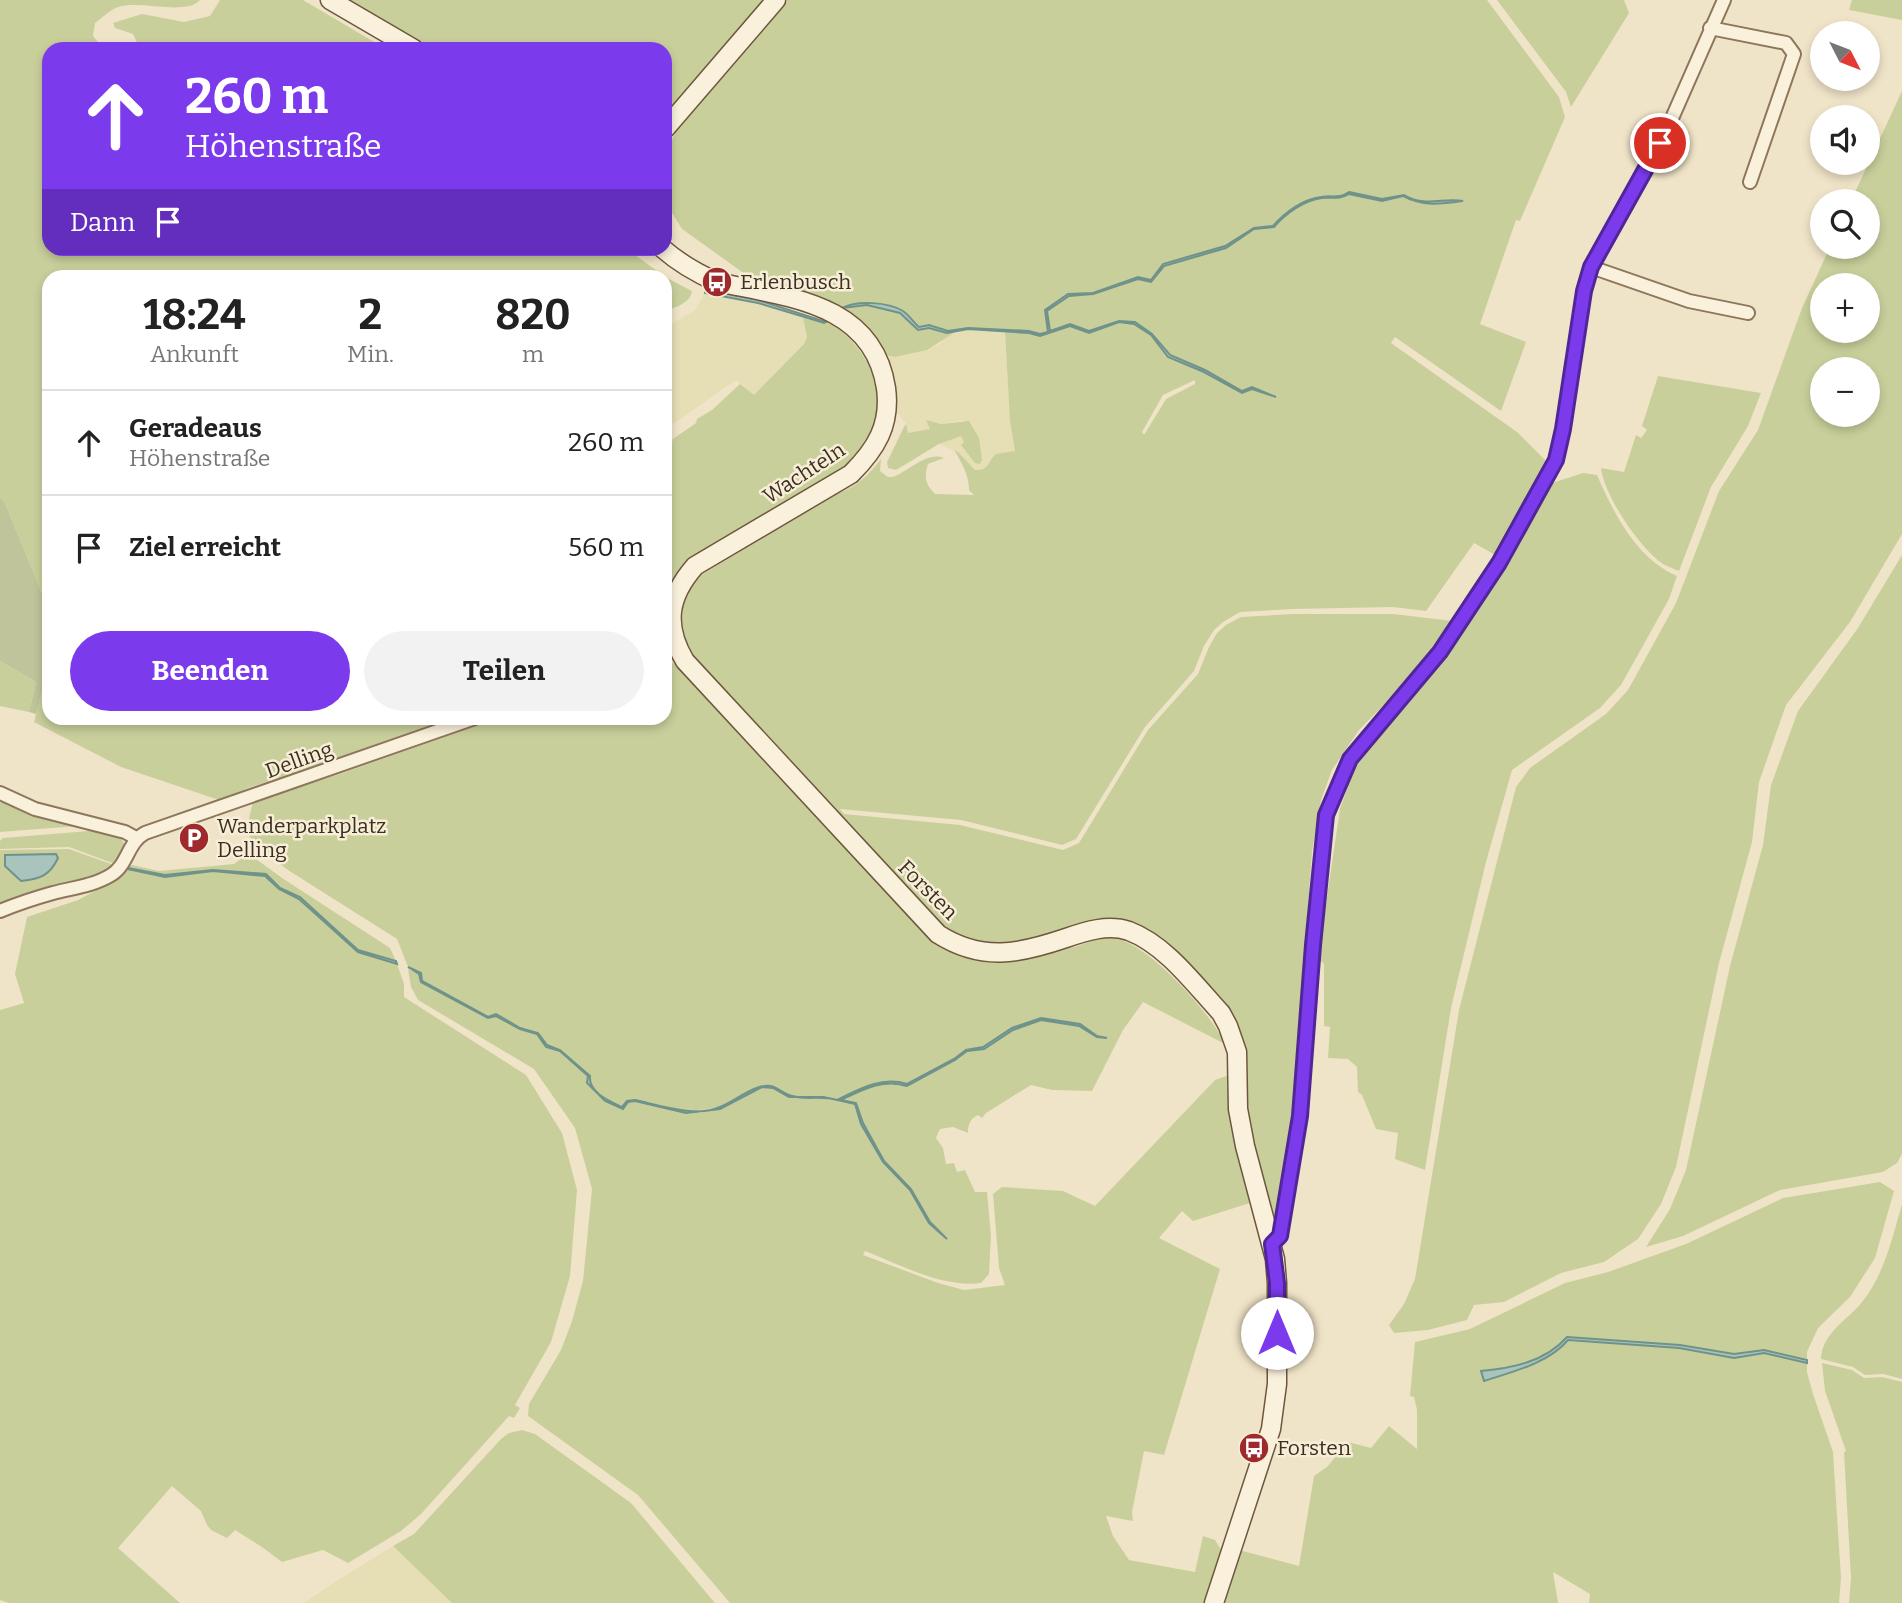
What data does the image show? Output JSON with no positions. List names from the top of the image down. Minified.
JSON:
{"streets":{"street":["Wachteln","Delling","Forsten"]},"places":{"bus stop":["Erlenbusch","Forsten"],"parking":["Wanderparkplatz Delling"]},"north":"bottom right","page":{"map_buttons":["+","−"],"turn":["260 m","Höhenstraße"],"then":"Dann","eta":["18:24","Ankunft","2","Min.","820","m"],"list":[{"name":"Geradeaus","note":"Höhenstraße","value":"260 m"},{"name":"Ziel erreicht","value":"560 m"}],"buttons":["Beenden","Teilen"]}}
